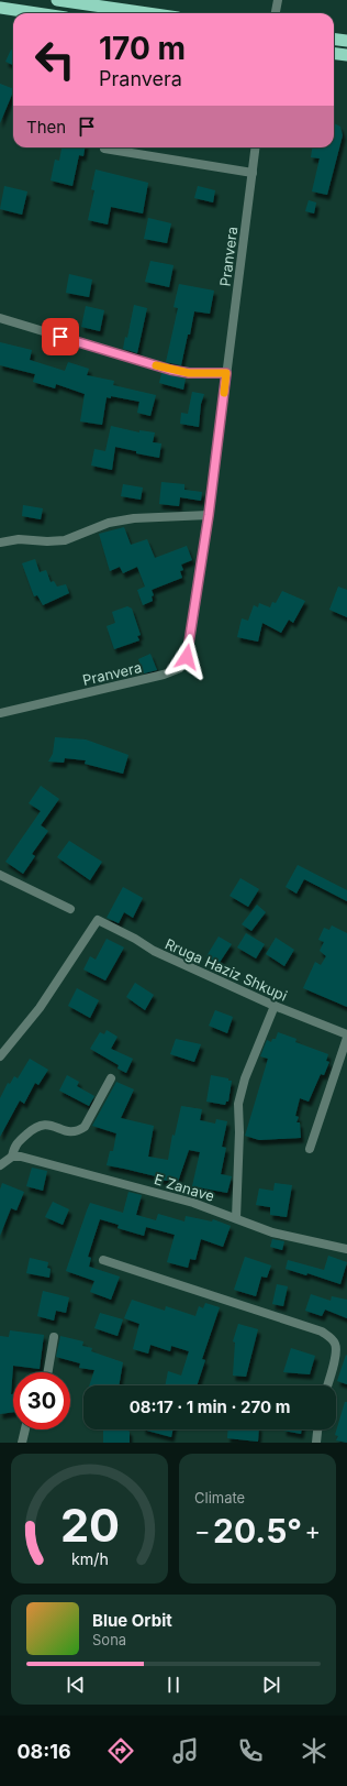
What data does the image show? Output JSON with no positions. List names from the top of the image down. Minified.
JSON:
{"streets":{"street":["Pranvera","Rruga Haziz Shkupi","E Zanave"]},"page":{"turn":["170 m","Pranvera"],"then":"Then","limit":"30","trip":"08:17 · 1 min · 270 m","tile":"Climate","heat":["−","20.5°","+"],"song":["Blue Orbit","Sona"],"tabs":"08:16","gauge":["20","km/h"]}}
